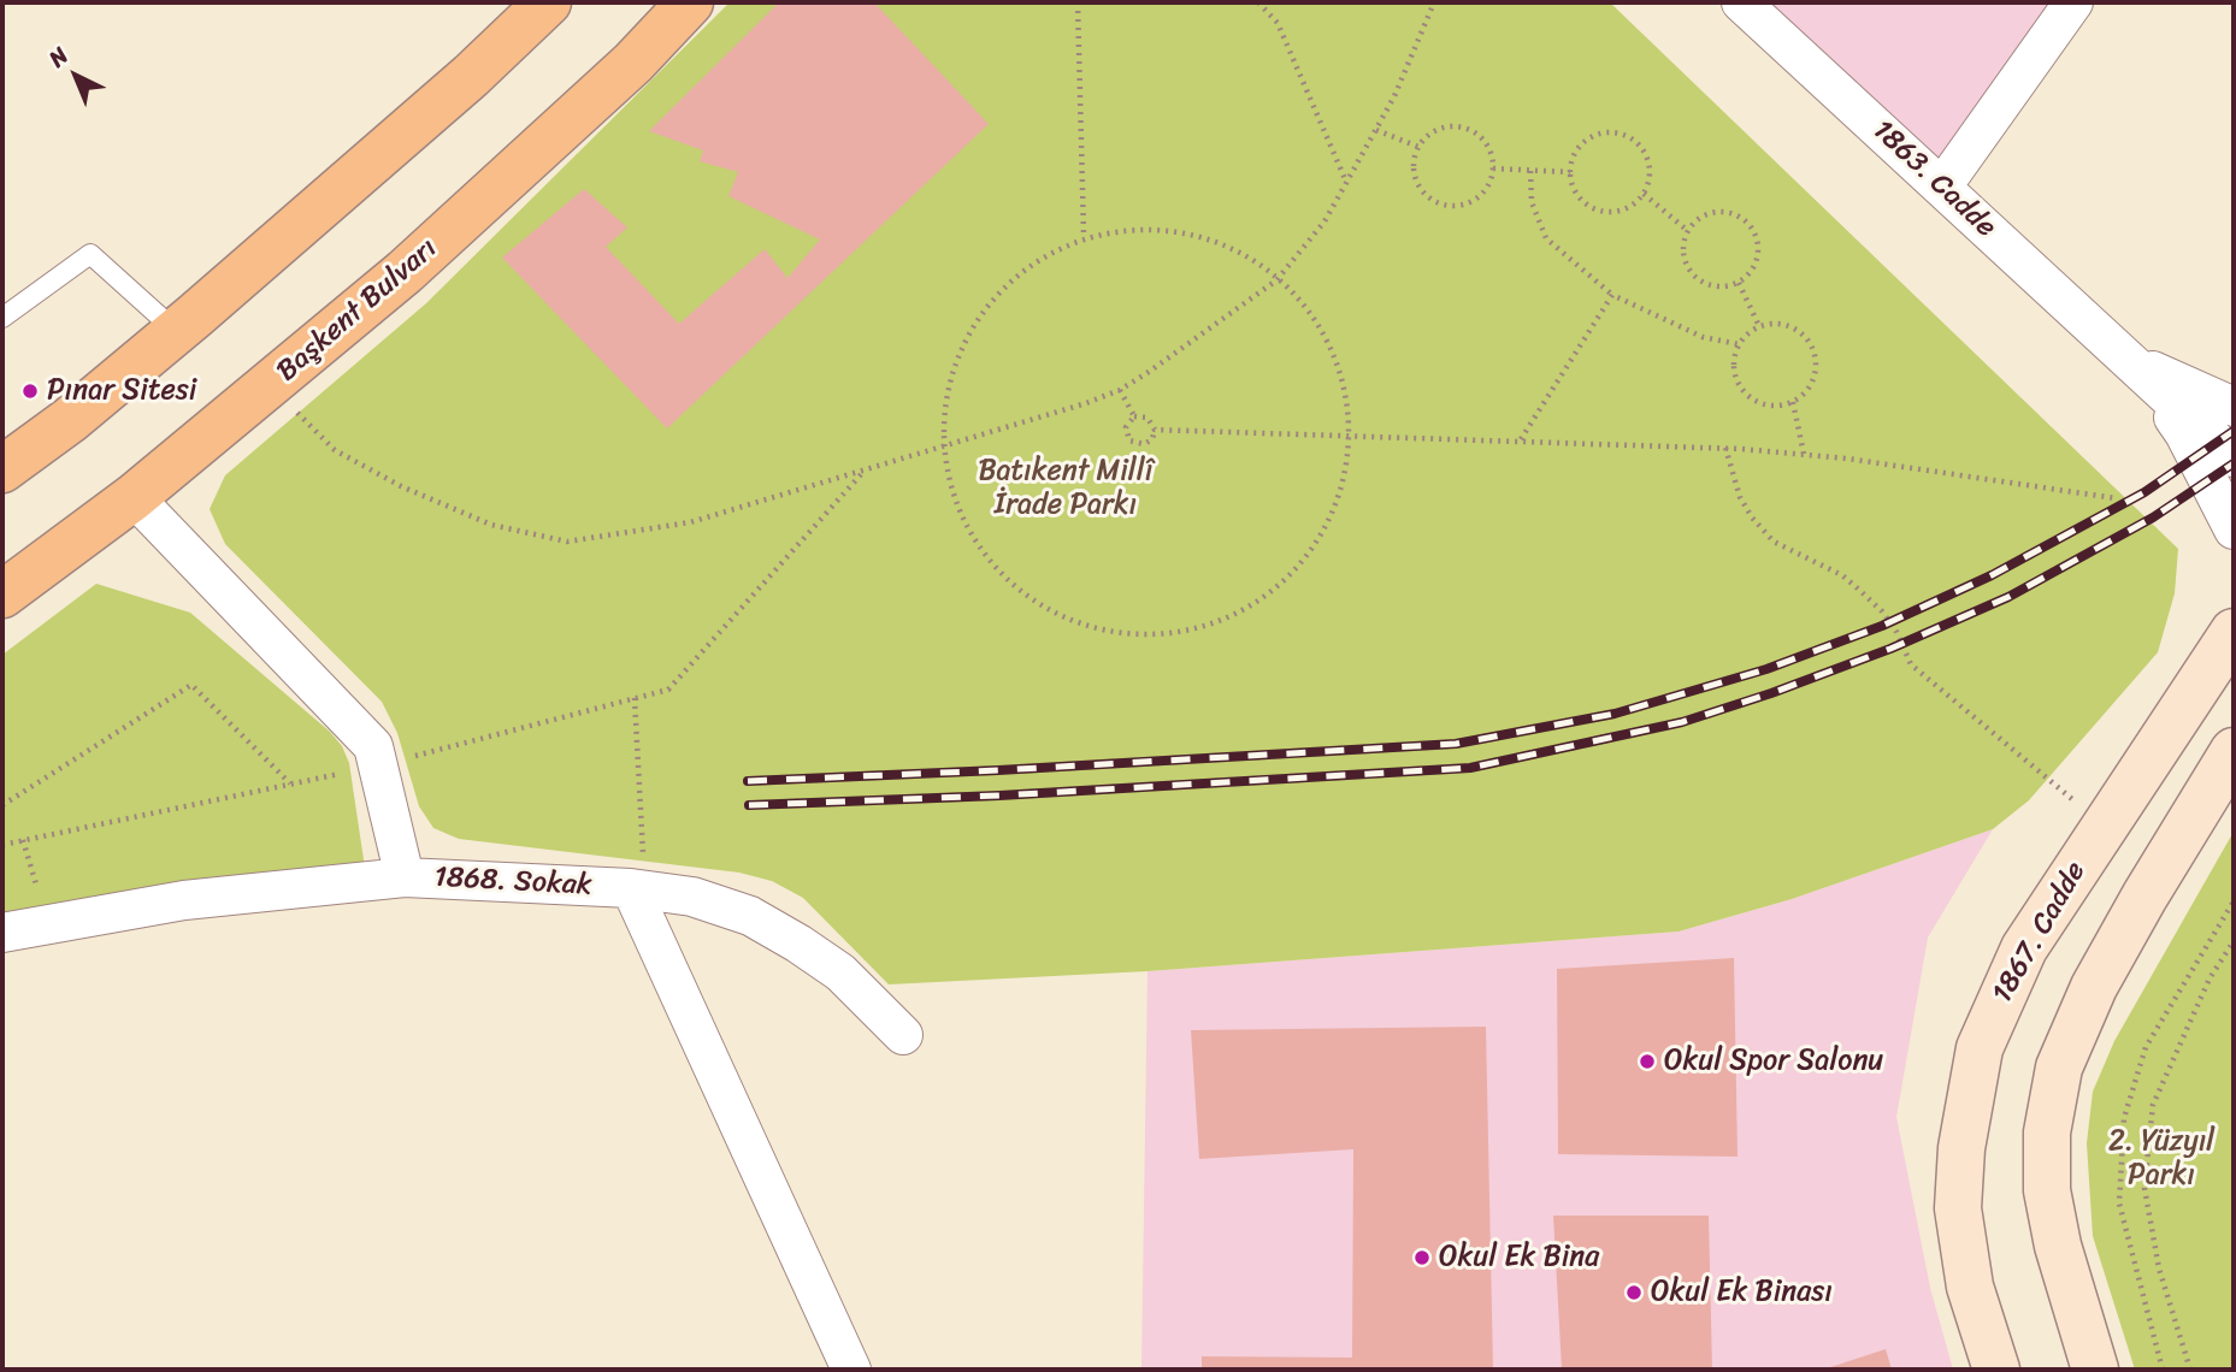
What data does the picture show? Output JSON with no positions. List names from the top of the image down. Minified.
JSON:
{"streets":{"main road":["Başkent Bulvarı"],"street":["1863. Cadde","1868. Sokak","1867. Cadde"]},"crossings":[["Başkent Bulvarı","1868. Sokak"]],"parks":["Batıkent Millî İrade Parkı","2. Yüzyıl Parkı"],"places":["Pınar Sitesi","Okul Spor Salonu","Okul Ek Bina","Okul Ek Binası"],"north":"top left"}
